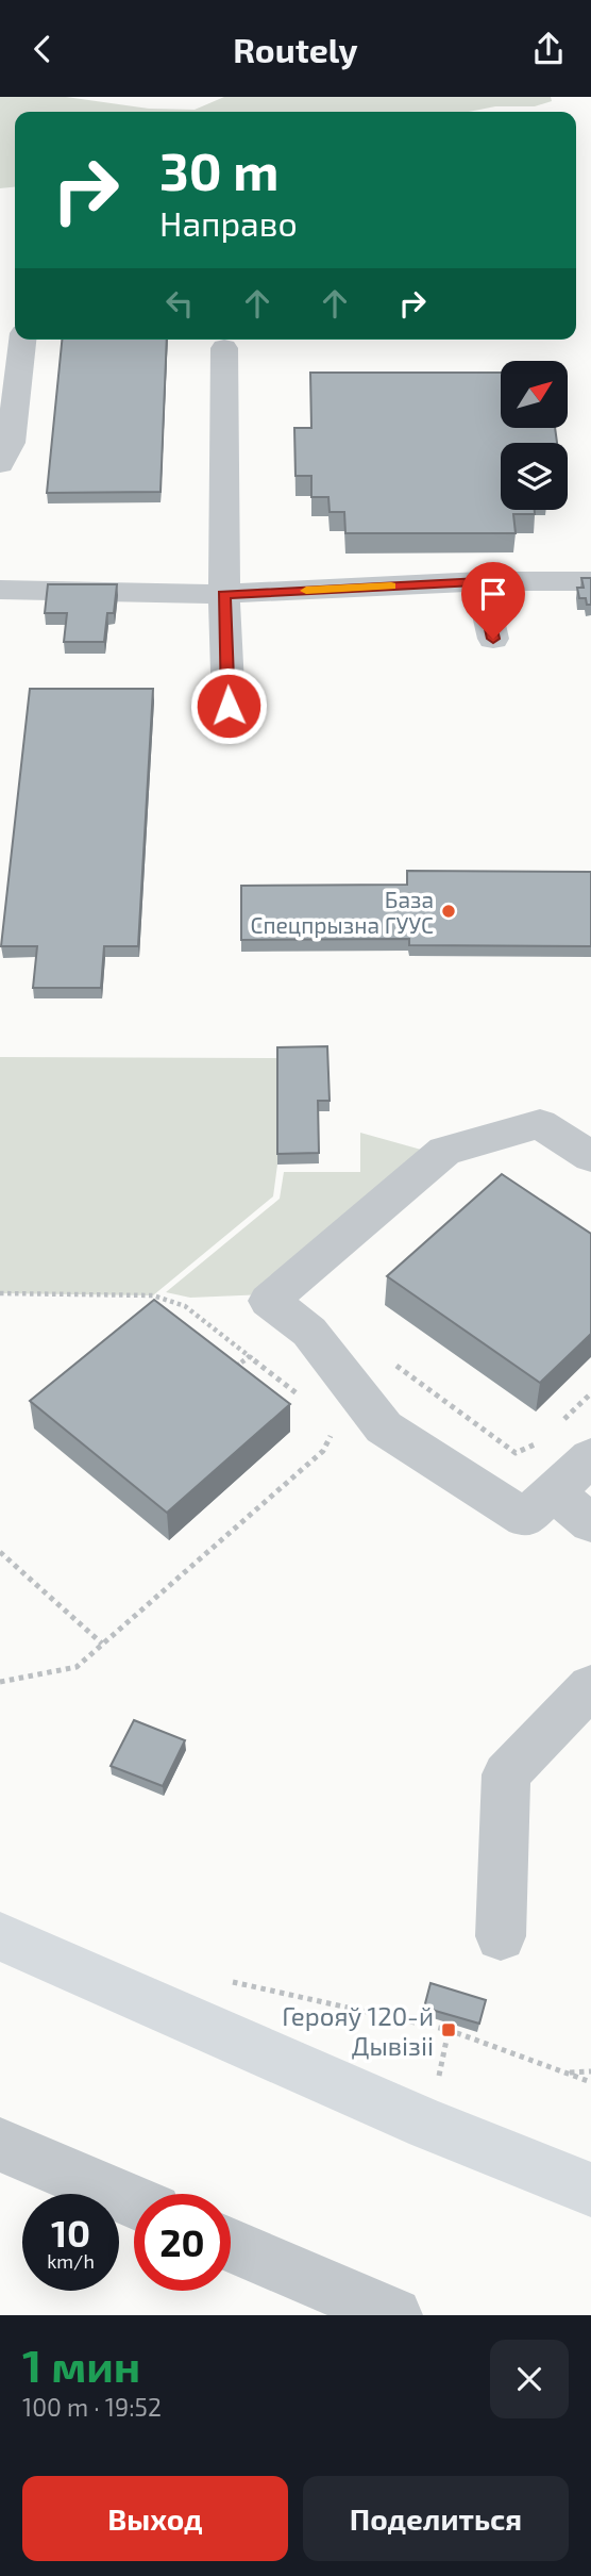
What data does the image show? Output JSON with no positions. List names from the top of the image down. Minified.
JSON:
{"places":{"other":["База Спецпрызна ГУУС"],"transit":["Герояў 120-й Дывізіі"]},"north":"top right","page":{"header":"Routely","turn":["30 m","Направо"],"speed":"10 km/h","limit":"20","heading":["1 мин","100 m · 19:52"],"buttons":["Выход","Поделиться"]}}
